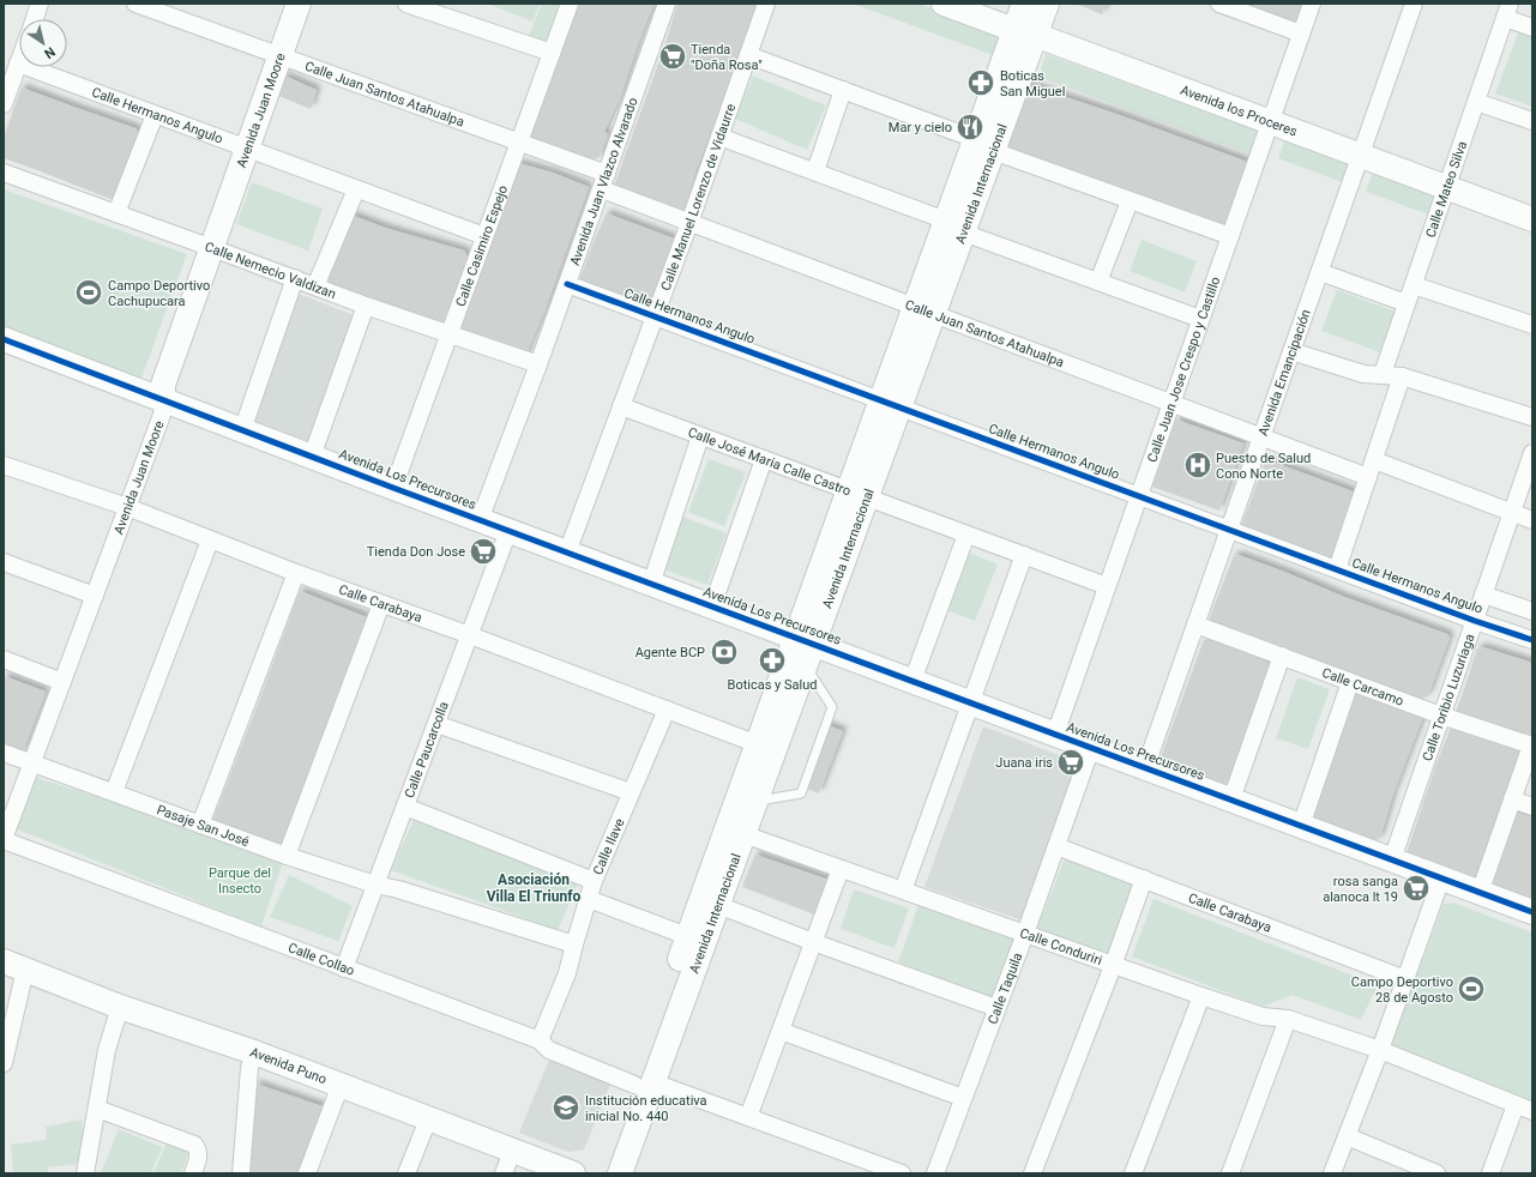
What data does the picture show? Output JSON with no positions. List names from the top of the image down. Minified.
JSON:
{"streets":{"street":["Calle Juan Santos Atahualpa","Avenida Juan Moore","Avenida los Proceres","Calle Hermanos Angulo","Avenida Juan Vlazco Alvarado","Avenida Internacional","Calle Mateo Silva","Calle Manuel Lorenzo de Vidaurre","Calle Casimiro Espejo","Calle Nemecio Valdizan","Calle Juan Jose Crespo y Castillo","Avenida Emancipación","Calle José Maria Calle Castro","Avenida Los Precursores","Calle Carabaya","Calle Carcamo","Calle Toribio Luzuriaga","Calle Paucarcolla","Pasaje San José","Calle Ilave","Calle Conduriri","Calle Collao","Calle Taquila","Avenida Puno"]},"crossings":[["Calle Juan Santos Atahualpa","Avenida Juan Moore"],["Calle Juan Santos Atahualpa","Avenida Juan Vlazco Alvarado"],["Calle Juan Santos Atahualpa","Avenida Internacional"],["Calle Juan Santos Atahualpa","Calle Manuel Lorenzo de Vidaurre"],["Calle Juan Santos Atahualpa","Calle Casimiro Espejo"],["Calle Juan Santos Atahualpa","Calle Juan Jose Crespo y Castillo"],["Calle Juan Santos Atahualpa","Avenida Emancipación"],["Avenida Juan Moore","Calle Hermanos Angulo"],["Avenida Juan Moore","Calle Nemecio Valdizan"],["Avenida Juan Moore","Avenida Los Precursores"],["Avenida Juan Moore","Calle Carabaya"],["Avenida Juan Moore","Pasaje San José"],["Avenida Juan Moore","Calle Collao"],["Avenida los Proceres","Avenida Internacional"],["Avenida los Proceres","Calle Mateo Silva"],["Avenida los Proceres","Calle Juan Jose Crespo y Castillo"],["Avenida los Proceres","Avenida Emancipación"],["Calle Hermanos Angulo","Avenida Juan Vlazco Alvarado"],["Calle Hermanos Angulo","Avenida Internacional"],["Calle Hermanos Angulo","Calle Manuel Lorenzo de Vidaurre"],["Calle Hermanos Angulo","Calle Casimiro Espejo"],["Calle Hermanos Angulo","Calle Juan Jose Crespo y Castillo"],["Calle Hermanos Angulo","Avenida Emancipación"],["Calle Hermanos Angulo","Calle Toribio Luzuriaga"],["Avenida Juan Vlazco Alvarado","Calle Nemecio Valdizan"],["Avenida Juan Vlazco Alvarado","Avenida Los Precursores"],["Avenida Internacional","Calle José Maria Calle Castro"],["Avenida Internacional","Avenida Los Precursores"],["Avenida Internacional","Calle Carabaya"],["Avenida Internacional","Calle Conduriri"],["Avenida Internacional","Calle Collao"],["Calle Manuel Lorenzo de Vidaurre","Calle José Maria Calle Castro"],["Calle Manuel Lorenzo de Vidaurre","Avenida Los Precursores"],["Calle Casimiro Espejo","Calle Nemecio Valdizan"],["Calle Casimiro Espejo","Avenida Los Precursores"],["Calle Juan Jose Crespo y Castillo","Calle José Maria Calle Castro"],["Calle Juan Jose Crespo y Castillo","Avenida Los Precursores"],["Avenida Emancipación","Avenida Los Precursores"],["Avenida Emancipación","Calle Carcamo"],["Avenida Los Precursores","Calle Toribio Luzuriaga"],["Avenida Los Precursores","Calle Paucarcolla"],["Avenida Los Precursores","Calle Taquila"],["Calle Carabaya","Calle Paucarcolla"],["Calle Carabaya","Calle Ilave"],["Calle Carabaya","Calle Taquila"],["Calle Carcamo","Calle Toribio Luzuriaga"],["Calle Paucarcolla","Pasaje San José"],["Calle Paucarcolla","Calle Collao"],["Pasaje San José","Calle Ilave"],["Calle Ilave","Calle Collao"],["Calle Conduriri","Calle Taquila"]],"districts":["Asociación Villa El Triunfo"],"parks":["Parque del Insecto"],"places":{"supermarket":["Tienda \"Doña Rosa\"","Tienda Don Jose","Juana iris","rosa sanga alanoca lt 19"],"pharmacy":["Boticas San Miguel","Boticas y Salud"],"restaurant":["Mar y cielo"],"sports":["Campo Deportivo Cachupucara","Campo Deportivo 28 de Agosto"],"hospital":["Puesto de Salud Cono Norte"],"bank":["Agente BCP"],"school or university":["Institución educativa inicial No. 440"]},"north":"bottom right"}
